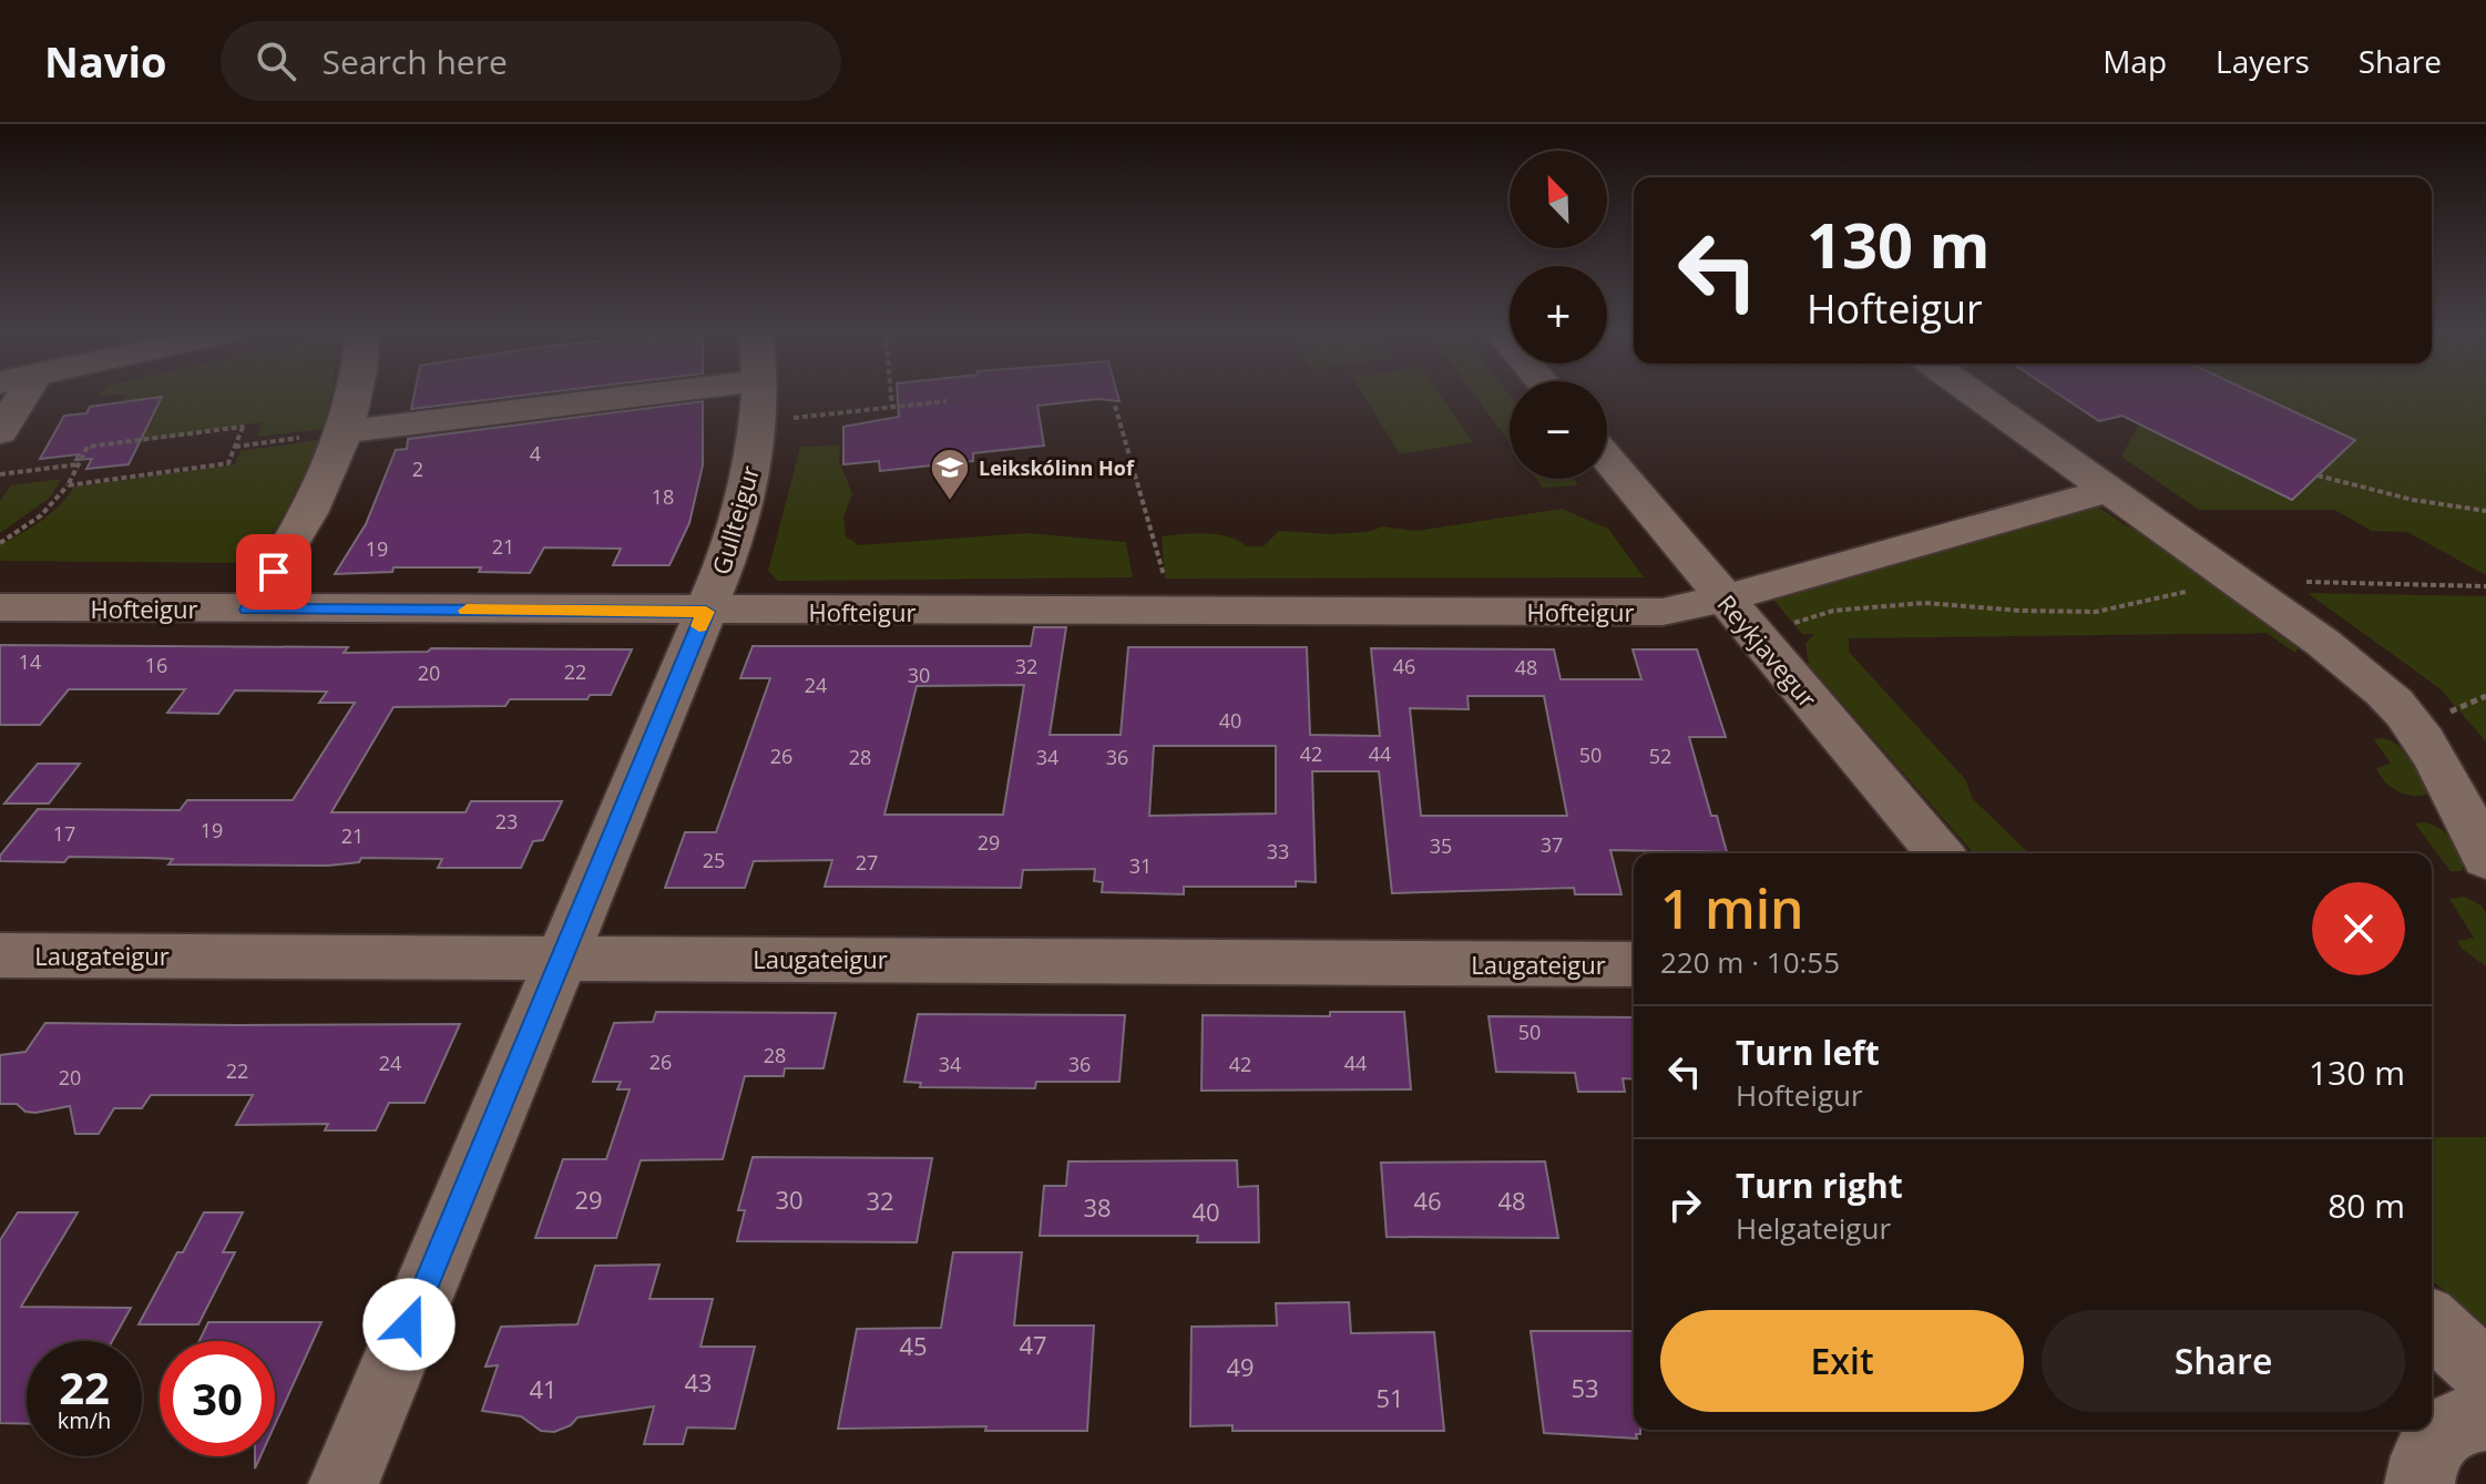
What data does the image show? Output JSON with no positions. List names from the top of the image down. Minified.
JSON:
{"streets":{"street":["Gullteigur","Hofteigur","Reykjavegur","Laugateigur"]},"crossings":[["Gullteigur","Hofteigur"],["Gullteigur","Laugateigur"],["Hofteigur","Reykjavegur"]],"places":{"school or university":["Leikskólinn Hof"]},"house_numbers":["4","2","18","21","19","14","16","32","46","48","22","20","30","24","40","42","44","50","26","52","28","34","36","23","19","17","21","29","37","35","33","25","27","31","50","28","26","24","44","34","36","42","22","20","29","30","32","46","48","38","40","47","45","49","43","53","41","51"],"north":"top left","page":{"header":"Navio","search":"Search here","nav":["Map","Layers","Share"],"map_buttons":["+","−"],"turn":["130 m","Hofteigur"],"heading":["1 min","220 m · 10:55"],"list":[{"name":"Turn left","note":"Hofteigur","value":"130 m"},{"name":"Turn right","note":"Helgateigur","value":"80 m"}],"buttons":["Exit","Share"],"speed":"22 km/h","limit":"30"}}
